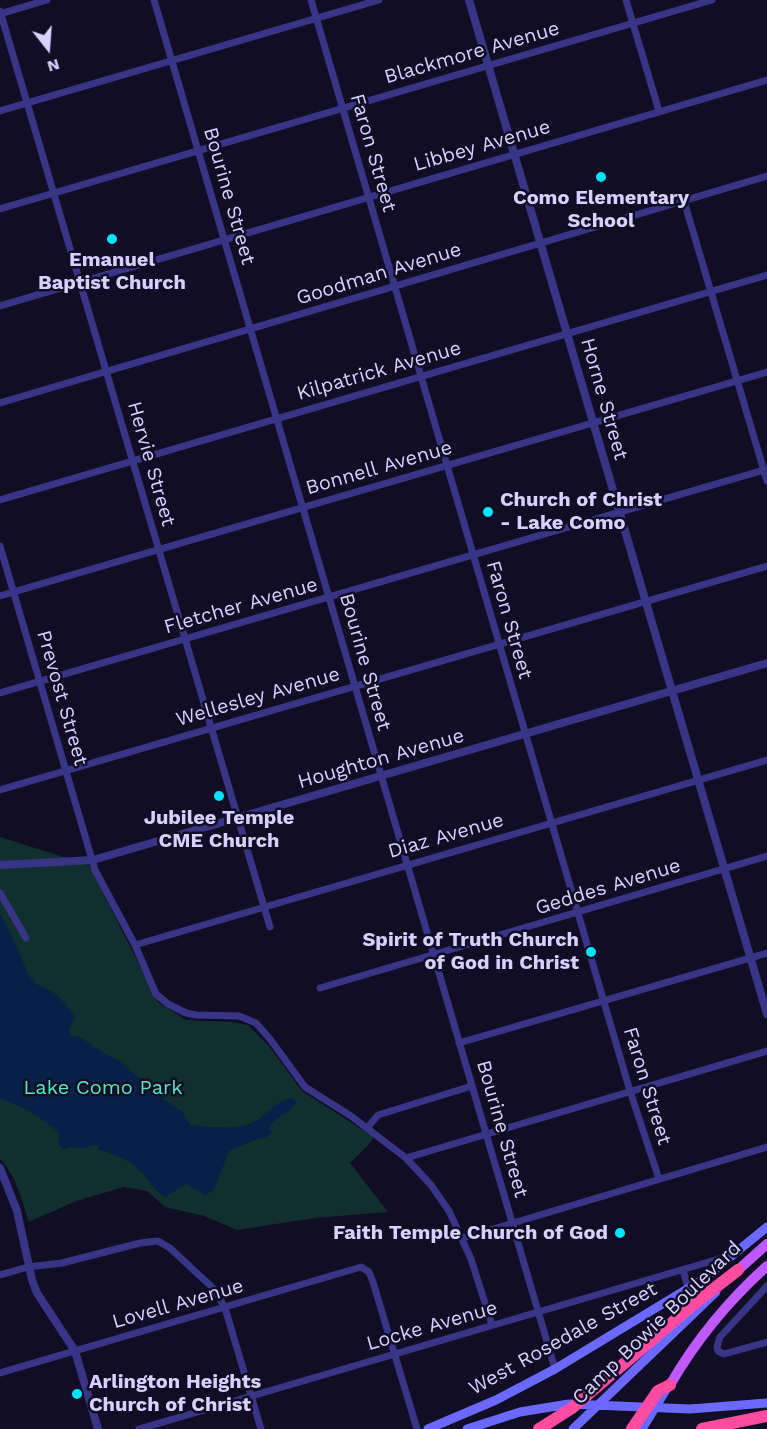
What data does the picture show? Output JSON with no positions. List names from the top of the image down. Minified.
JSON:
{"streets":{"main road":["Camp Bowie Boulevard","West Rosedale Street"],"street":["Blackmore Avenue","Libbey Avenue","Faron Street","Bourine Street","Goodman Avenue","Kilpatrick Avenue","Horne Street","Hervie Street","Bonnell Avenue","Fletcher Avenue","Wellesley Avenue","Prevost Street","Houghton Avenue","Diaz Avenue","Geddes Avenue","Lovell Avenue","Locke Avenue"]},"crossings":[["Blackmore Avenue","Faron Street"],["Blackmore Avenue","Bourine Street"],["Blackmore Avenue","Horne Street"],["Blackmore Avenue","Hervie Street"],["Libbey Avenue","Faron Street"],["Libbey Avenue","Bourine Street"],["Libbey Avenue","Horne Street"],["Libbey Avenue","Hervie Street"],["Faron Street","Goodman Avenue"],["Faron Street","Kilpatrick Avenue"],["Faron Street","Bonnell Avenue"],["Faron Street","Fletcher Avenue"],["Faron Street","Wellesley Avenue"],["Faron Street","Houghton Avenue"],["Faron Street","Diaz Avenue"],["Faron Street","Geddes Avenue"],["Bourine Street","Goodman Avenue"],["Bourine Street","Kilpatrick Avenue"],["Bourine Street","Bonnell Avenue"],["Bourine Street","Fletcher Avenue"],["Bourine Street","Wellesley Avenue"],["Bourine Street","Houghton Avenue"],["Bourine Street","Diaz Avenue"],["Bourine Street","Geddes Avenue"],["Bourine Street","Locke Avenue"],["Bourine Street","West Rosedale Street"],["Goodman Avenue","Horne Street"],["Goodman Avenue","Hervie Street"],["Kilpatrick Avenue","Horne Street"],["Kilpatrick Avenue","Hervie Street"],["Horne Street","Bonnell Avenue"],["Horne Street","Fletcher Avenue"],["Horne Street","Wellesley Avenue"],["Horne Street","Houghton Avenue"],["Horne Street","Diaz Avenue"],["Horne Street","Geddes Avenue"],["Hervie Street","Bonnell Avenue"],["Hervie Street","Fletcher Avenue"],["Hervie Street","Wellesley Avenue"],["Hervie Street","Houghton Avenue"],["Hervie Street","Diaz Avenue"],["Bonnell Avenue","Prevost Street"],["Fletcher Avenue","Prevost Street"],["Wellesley Avenue","Prevost Street"],["Prevost Street","Houghton Avenue"],["Prevost Street","Diaz Avenue"],["Prevost Street","Locke Avenue"],["Lovell Avenue","Locke Avenue"],["Locke Avenue","West Rosedale Street"]],"parks":["Lake Como Park"],"places":["Como Elementary School","Emanuel Baptist Church","Church of Christ - Lake Como","Jubilee Temple CME Church","Spirit of Truth Church of God in Christ","Faith Temple Church of God","Arlington Heights Church of Christ"],"north":"bottom"}
